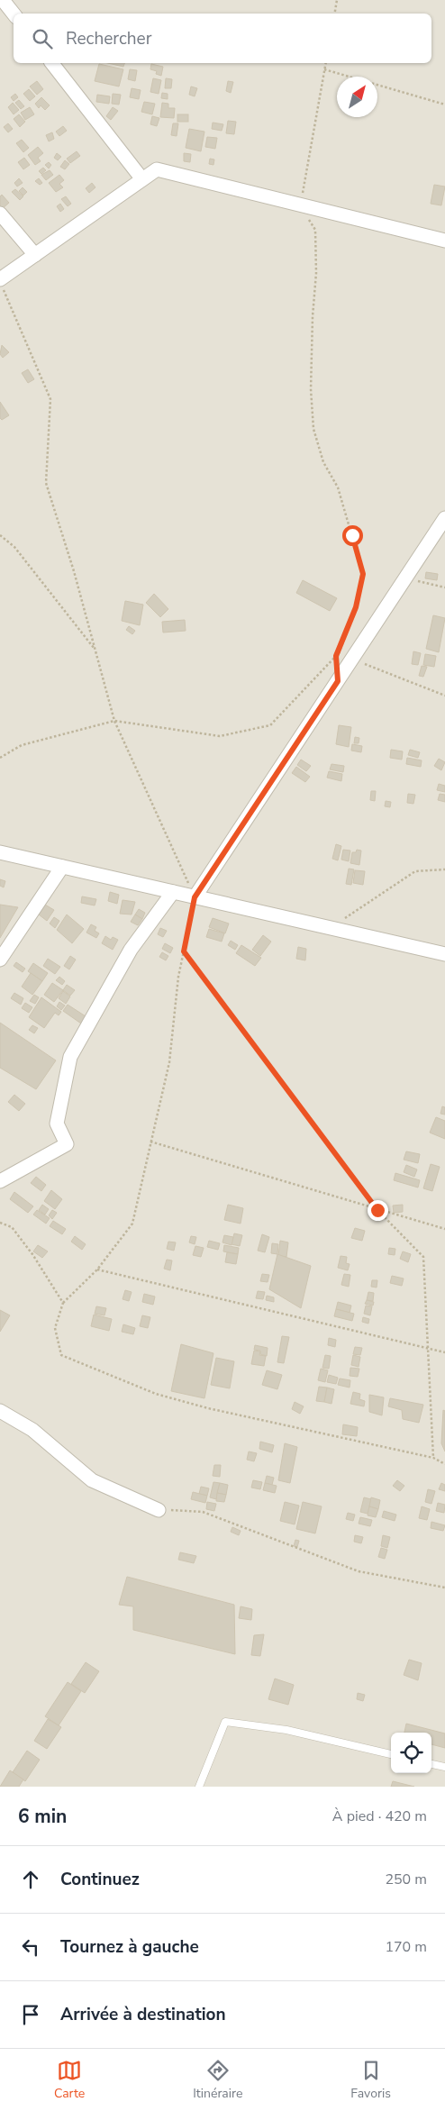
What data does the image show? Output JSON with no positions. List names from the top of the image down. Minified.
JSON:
{"north":"top right","page":{"search":"Rechercher","heading":["6 min","À pied · 420 m"],"list":[["Continuez","250 m"],["Tournez à gauche","170 m"],"Arrivée à destination"],"nav":["Carte","Itinéraire","Favoris"]}}
